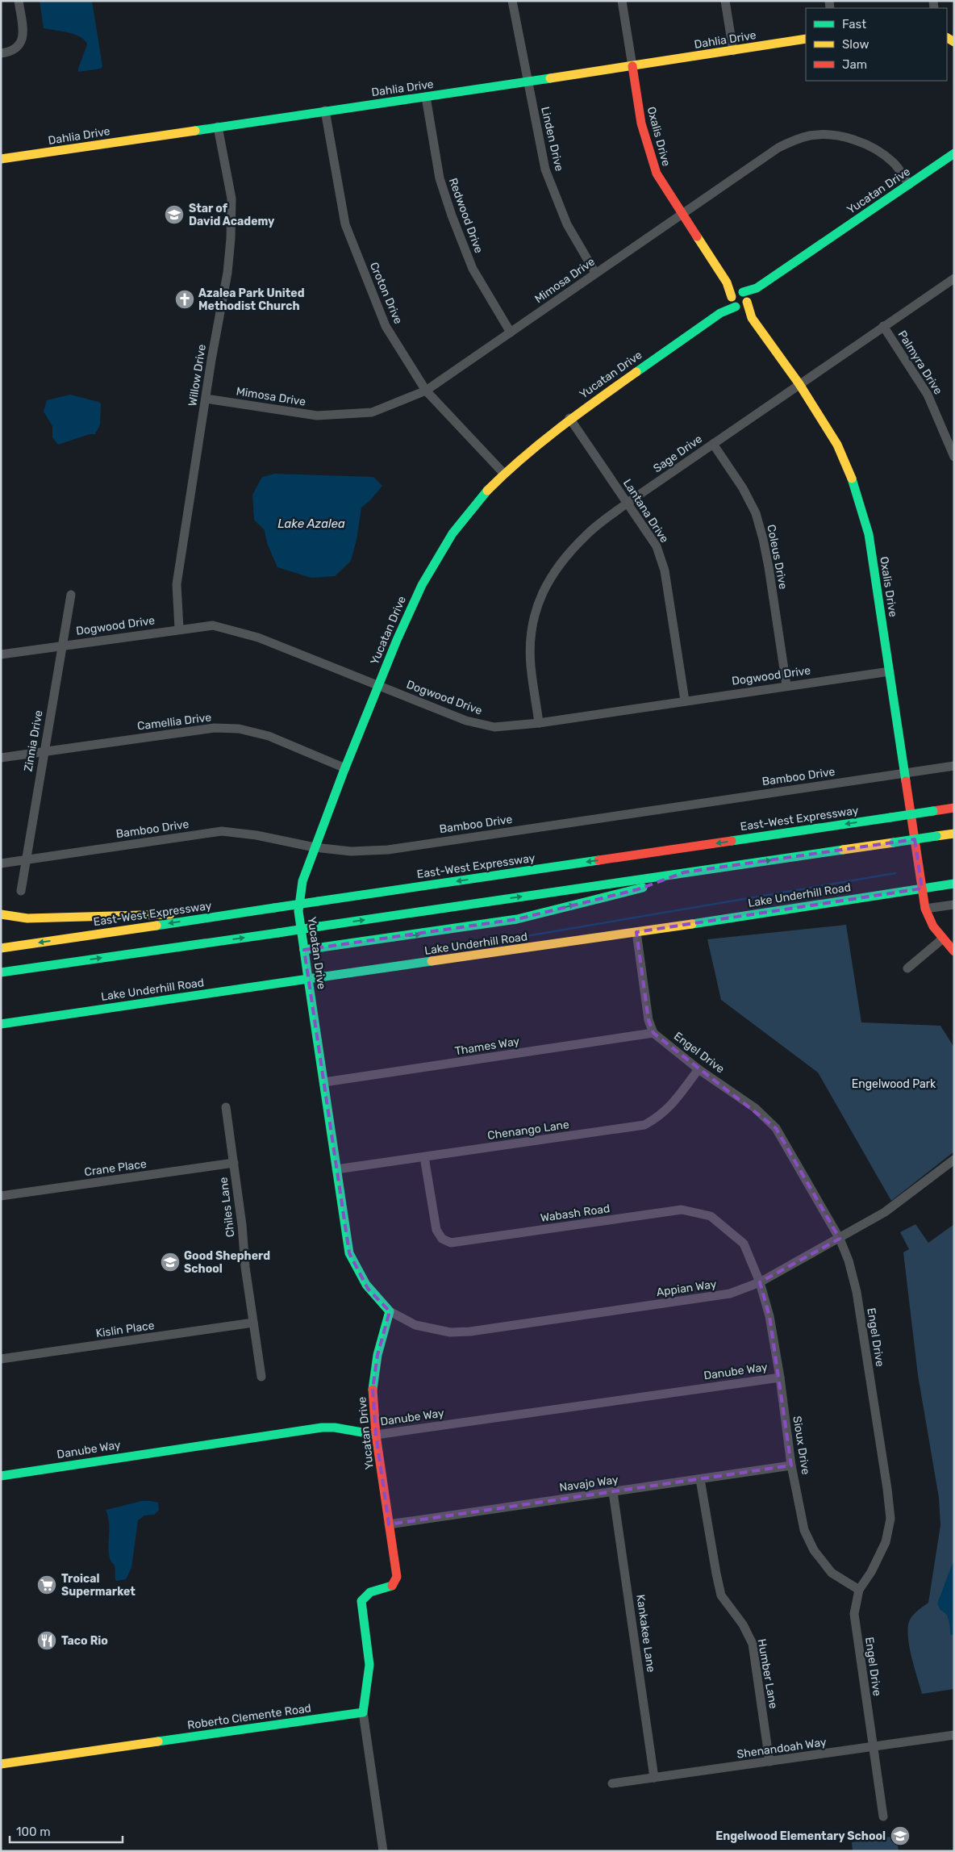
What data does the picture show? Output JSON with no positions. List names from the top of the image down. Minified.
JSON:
{"streets":{"main road":["Dahlia Drive","Oxalis Drive","Yucatan Drive","East-West Expressway","Lake Underhill Road","Danube Way","Roberto Clemente Road"],"street":["Linden Drive","Redwood Drive","Mimosa Drive","Croton Drive","Palmyra Drive","Willow Drive","Sage Drive","Lantana Drive","Coleus Drive","Dogwood Drive","Camellia Drive","Zinnia Drive","Bamboo Drive","Thames Way","Engel Drive","Chenango Lane","Crane Place","Chiles Lane","Wabash Road","Appian Way","Kislin Place","Sioux Drive","Navajo Way","Kankakee Lane","Humber Lane","Shenandoah Way"]},"crossings":[["Dahlia Drive","Oxalis Drive"],["Dahlia Drive","Linden Drive"],["Dahlia Drive","Redwood Drive"],["Dahlia Drive","Croton Drive"],["Dahlia Drive","Willow Drive"],["Oxalis Drive","Yucatan Drive"],["Oxalis Drive","Mimosa Drive"],["Oxalis Drive","Sage Drive"],["Oxalis Drive","Dogwood Drive"],["Oxalis Drive","Bamboo Drive"],["Oxalis Drive","Lake Underhill Road"],["Linden Drive","Mimosa Drive"],["Yucatan Drive","Mimosa Drive"],["Yucatan Drive","Croton Drive"],["Yucatan Drive","Lantana Drive"],["Yucatan Drive","Dogwood Drive"],["Yucatan Drive","Camellia Drive"],["Yucatan Drive","Bamboo Drive"],["Yucatan Drive","Lake Underhill Road"],["Yucatan Drive","Thames Way"],["Yucatan Drive","Chenango Lane"],["Yucatan Drive","Appian Way"],["Yucatan Drive","Danube Way"],["Yucatan Drive","Navajo Way"],["Yucatan Drive","Roberto Clemente Road"],["Redwood Drive","Mimosa Drive"],["Mimosa Drive","Croton Drive"],["Mimosa Drive","Willow Drive"],["Palmyra Drive","Sage Drive"],["Willow Drive","Dogwood Drive"],["Sage Drive","Lantana Drive"],["Sage Drive","Coleus Drive"],["Sage Drive","Dogwood Drive"],["Lantana Drive","Dogwood Drive"],["Coleus Drive","Dogwood Drive"],["Dogwood Drive","Zinnia Drive"],["Camellia Drive","Zinnia Drive"],["Zinnia Drive","Bamboo Drive"],["Thames Way","Engel Drive"],["Engel Drive","Chenango Lane"],["Engel Drive","Appian Way"],["Engel Drive","Sioux Drive"],["Engel Drive","Shenandoah Way"],["Chenango Lane","Wabash Road"],["Crane Place","Chiles Lane"],["Chiles Lane","Kislin Place"],["Wabash Road","Appian Way"],["Wabash Road","Sioux Drive"],["Appian Way","Sioux Drive"],["Danube Way","Sioux Drive"],["Sioux Drive","Navajo Way"],["Navajo Way","Kankakee Lane"],["Navajo Way","Humber Lane"],["Kankakee Lane","Shenandoah Way"],["Humber Lane","Shenandoah Way"]],"water":["Lake Azalea"],"parks":["Engelwood Park"],"places":{"school or university":["Star of David Academy","Good Shepherd School","Engelwood Elementary School"],"church":["Azalea Park United Methodist Church"],"supermarket":["Troical Supermarket"],"restaurant":["Taco Rio"]},"legend":["Fast","Slow","Jam"],"scale_bar":"100 m"}
